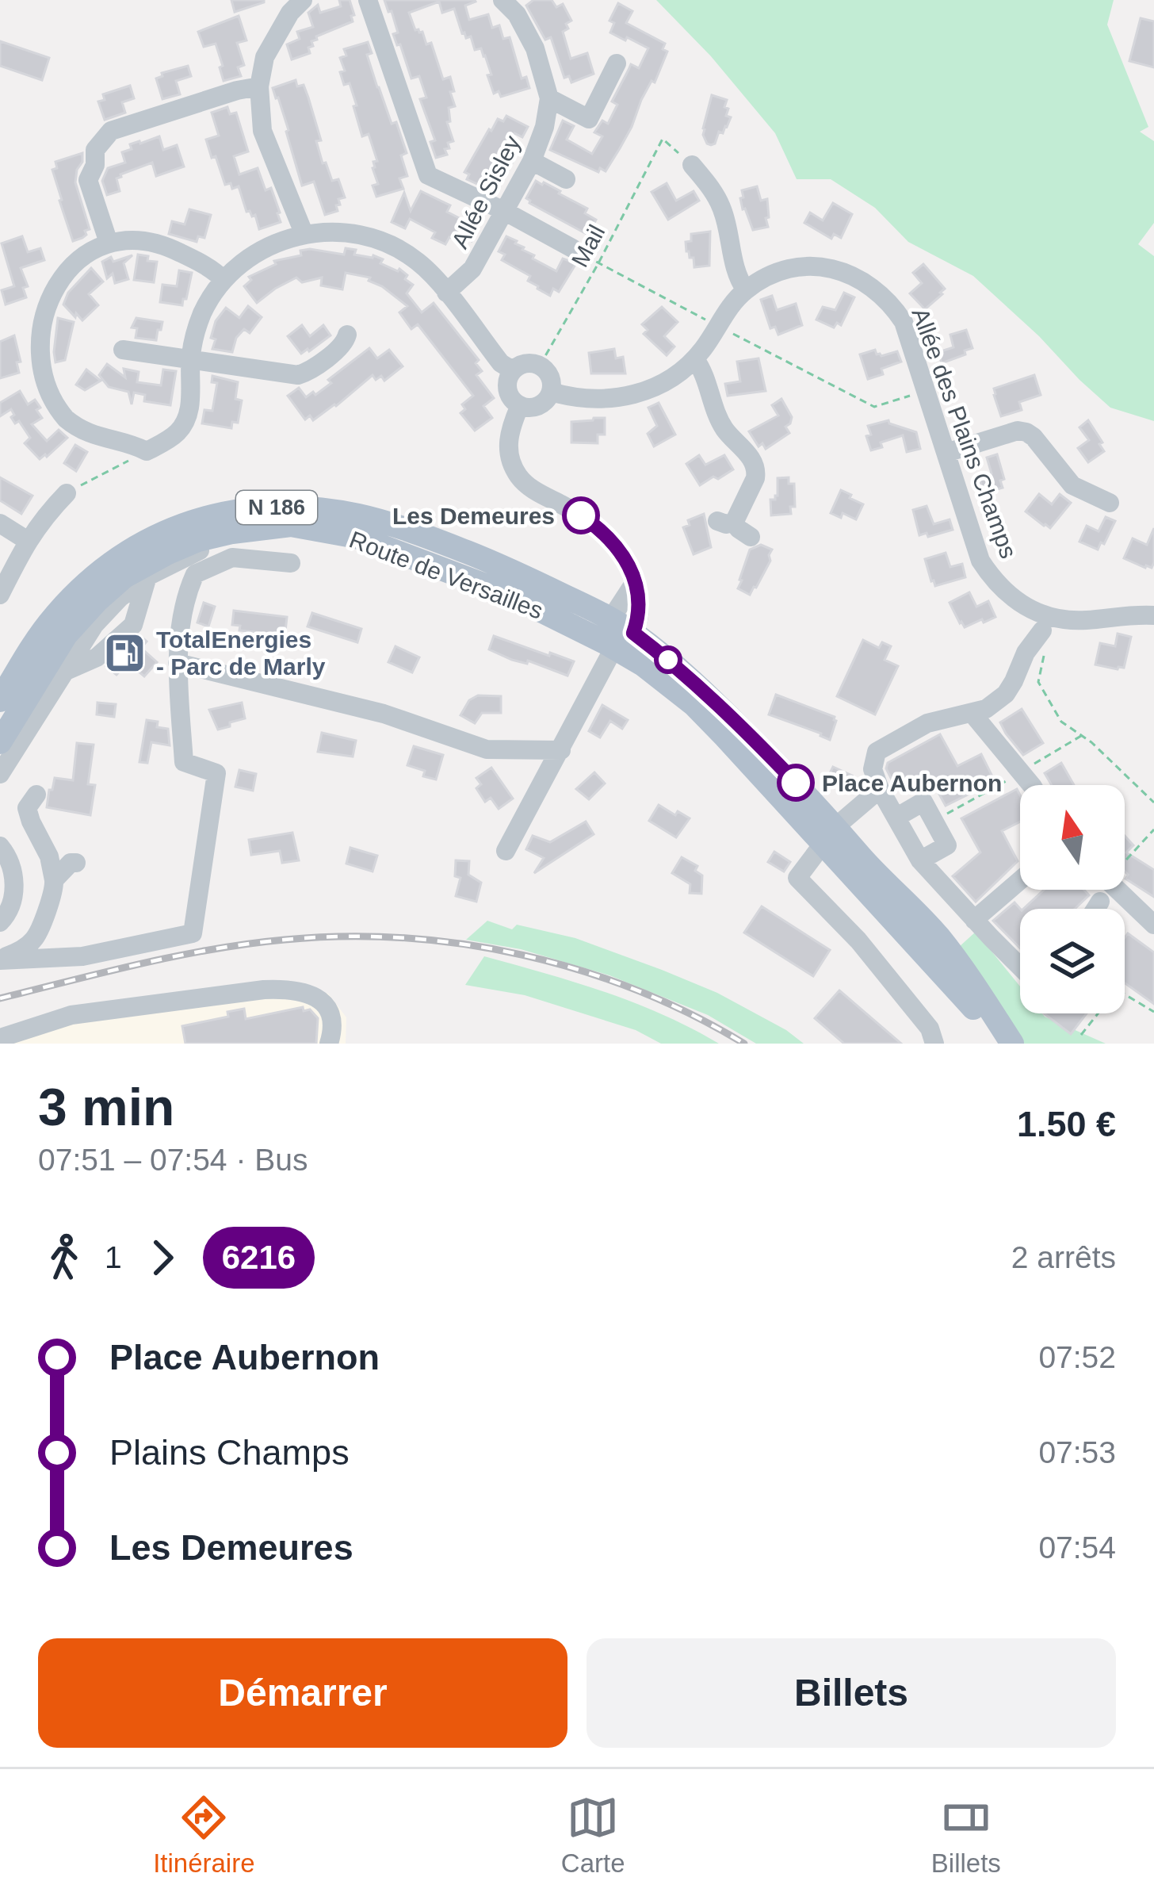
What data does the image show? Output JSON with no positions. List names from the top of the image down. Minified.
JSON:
{"streets":{"main road":["N 186","Route de Versailles"],"street":["Allée Sisley","Allée des Plains Champs"],"path":["Mail"]},"crossings":[["Mail","Allée des Plains Champs"]],"places":{"other":["Les Demeures","Place Aubernon"],"fuel station":["TotalEnergies - Parc de Marly"]},"lines":["bus line 6216"],"north":"top","page":{"heading":["3 min","07:51 – 07:54 · Bus","1.50 €"],"legs":["1","6216","2 arrêts"],"list":[{"name":"Place Aubernon","value":"07:52"},{"name":"Plains Champs","value":"07:53"},{"name":"Les Demeures","value":"07:54"}],"buttons":["Démarrer","Billets"],"tabs":["Itinéraire","Carte","Billets"]}}
